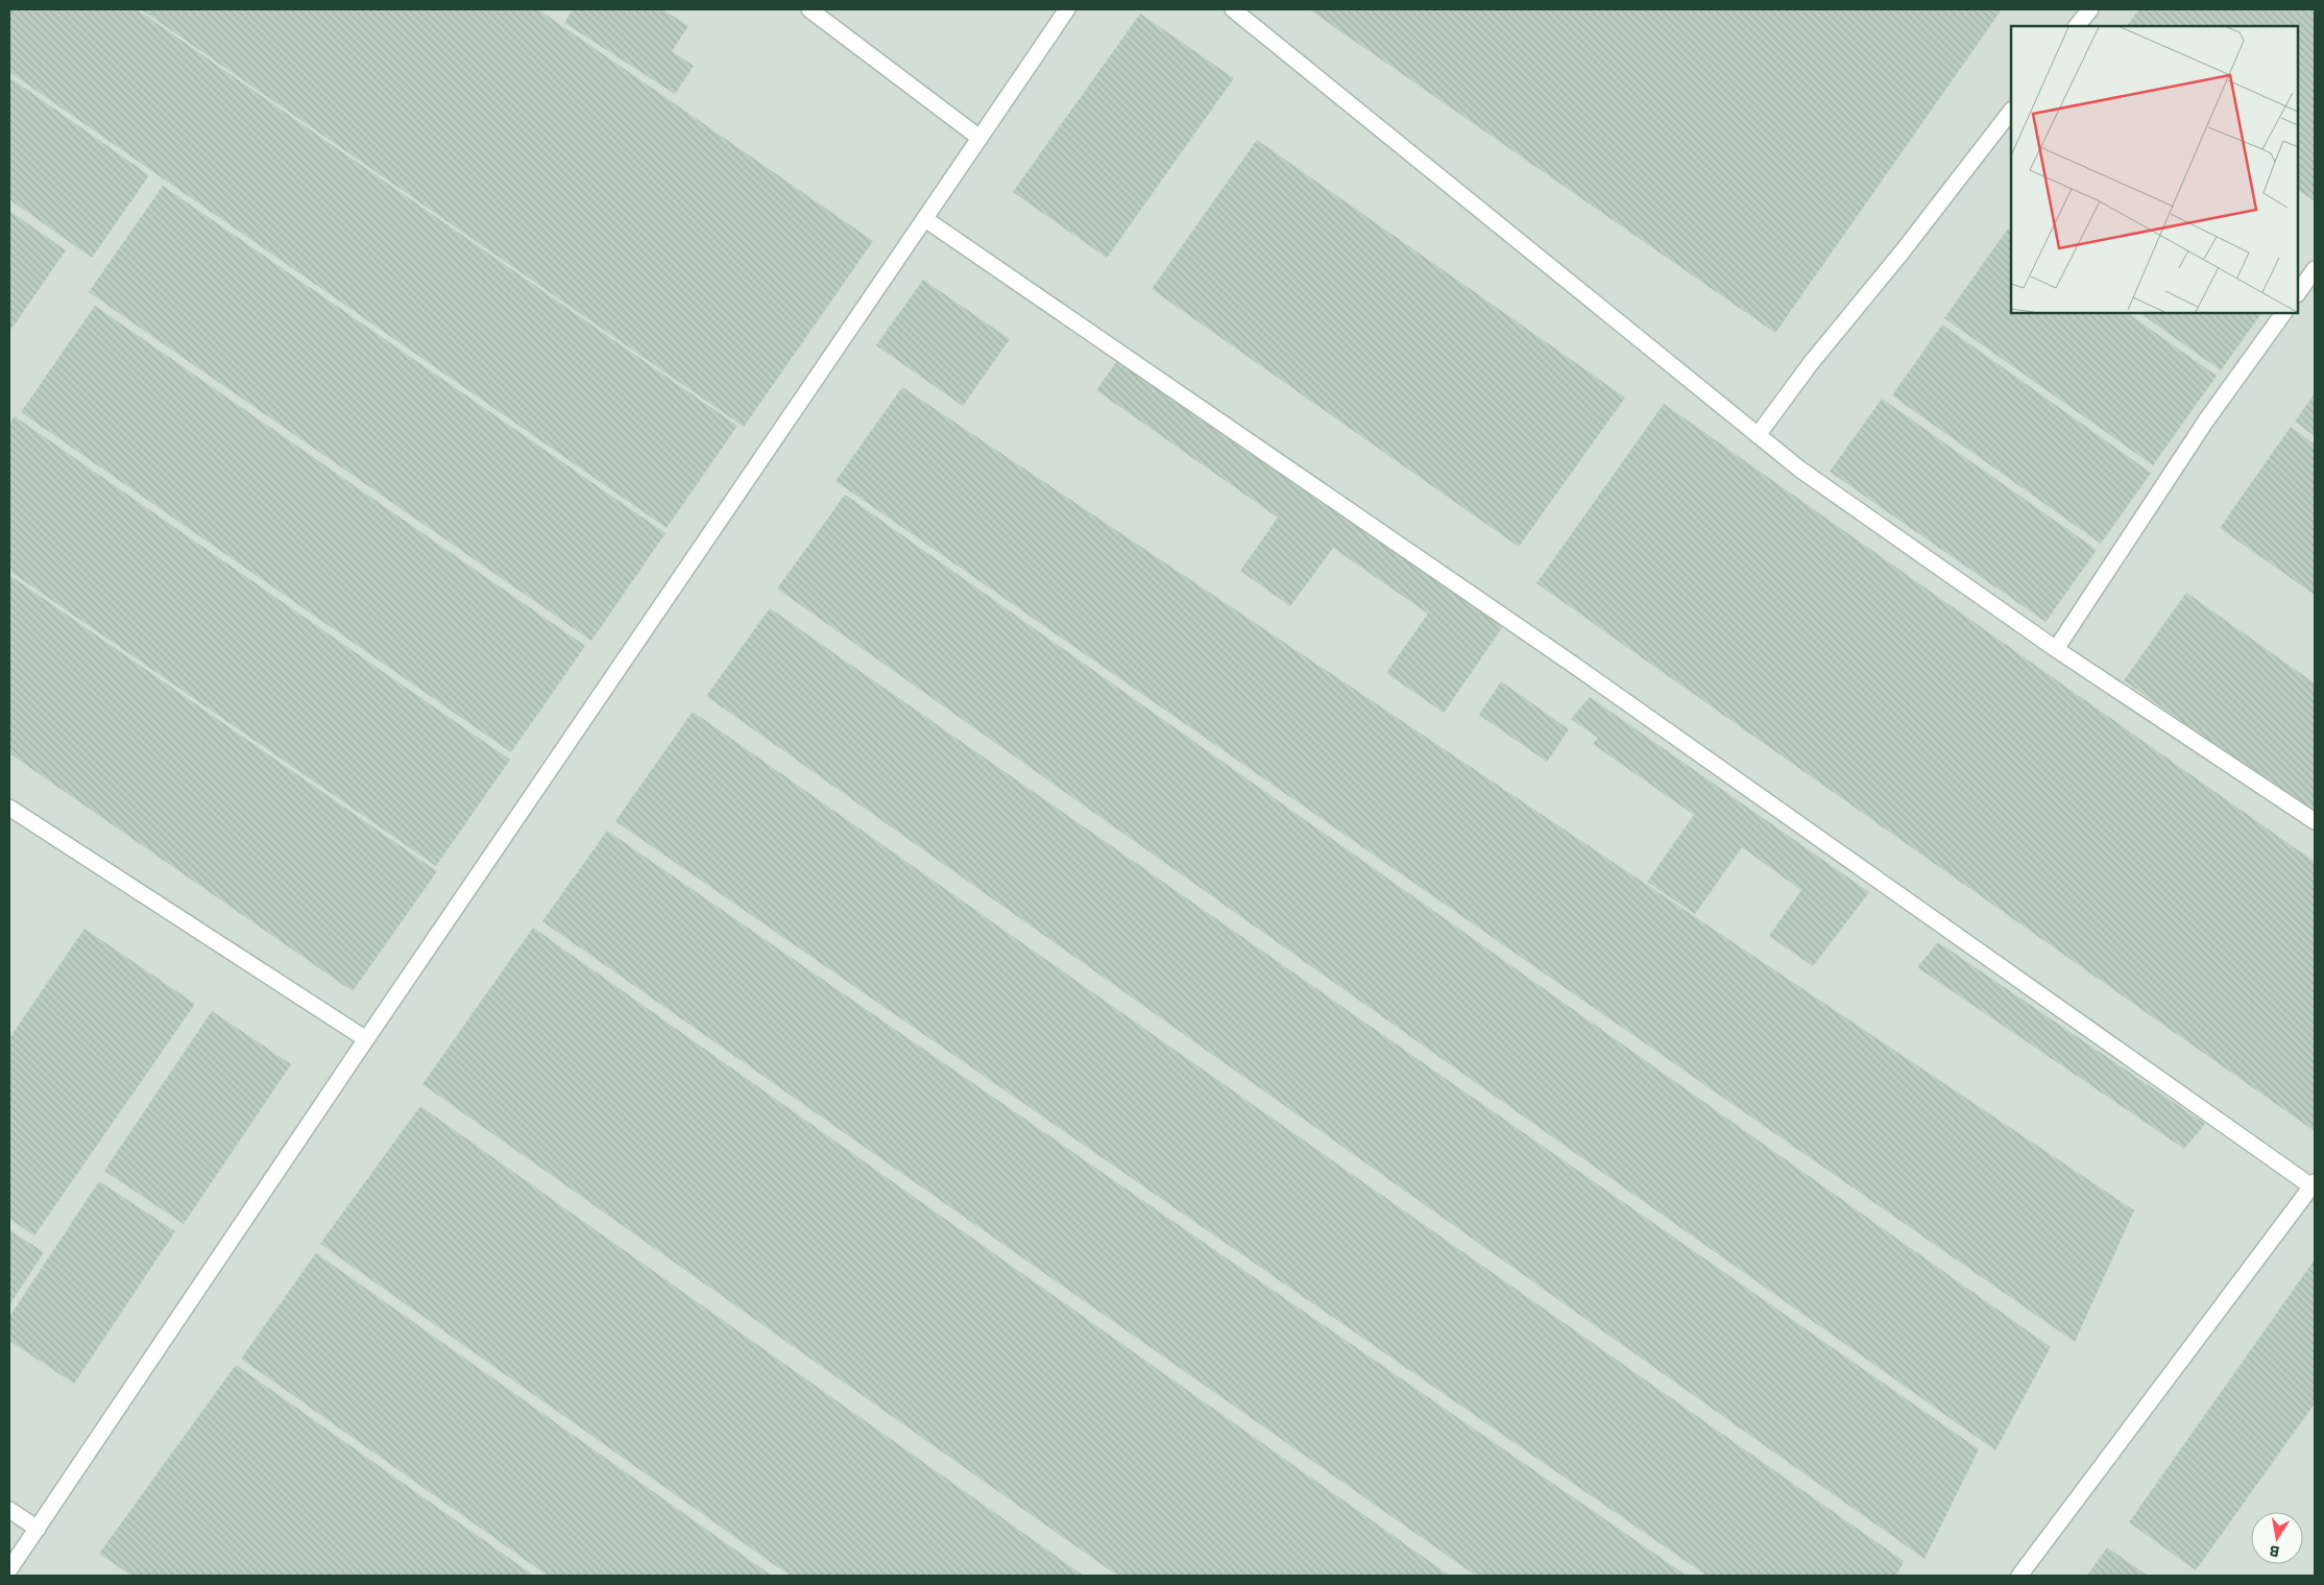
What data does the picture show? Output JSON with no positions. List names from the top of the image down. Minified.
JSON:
{"north":"bottom"}
